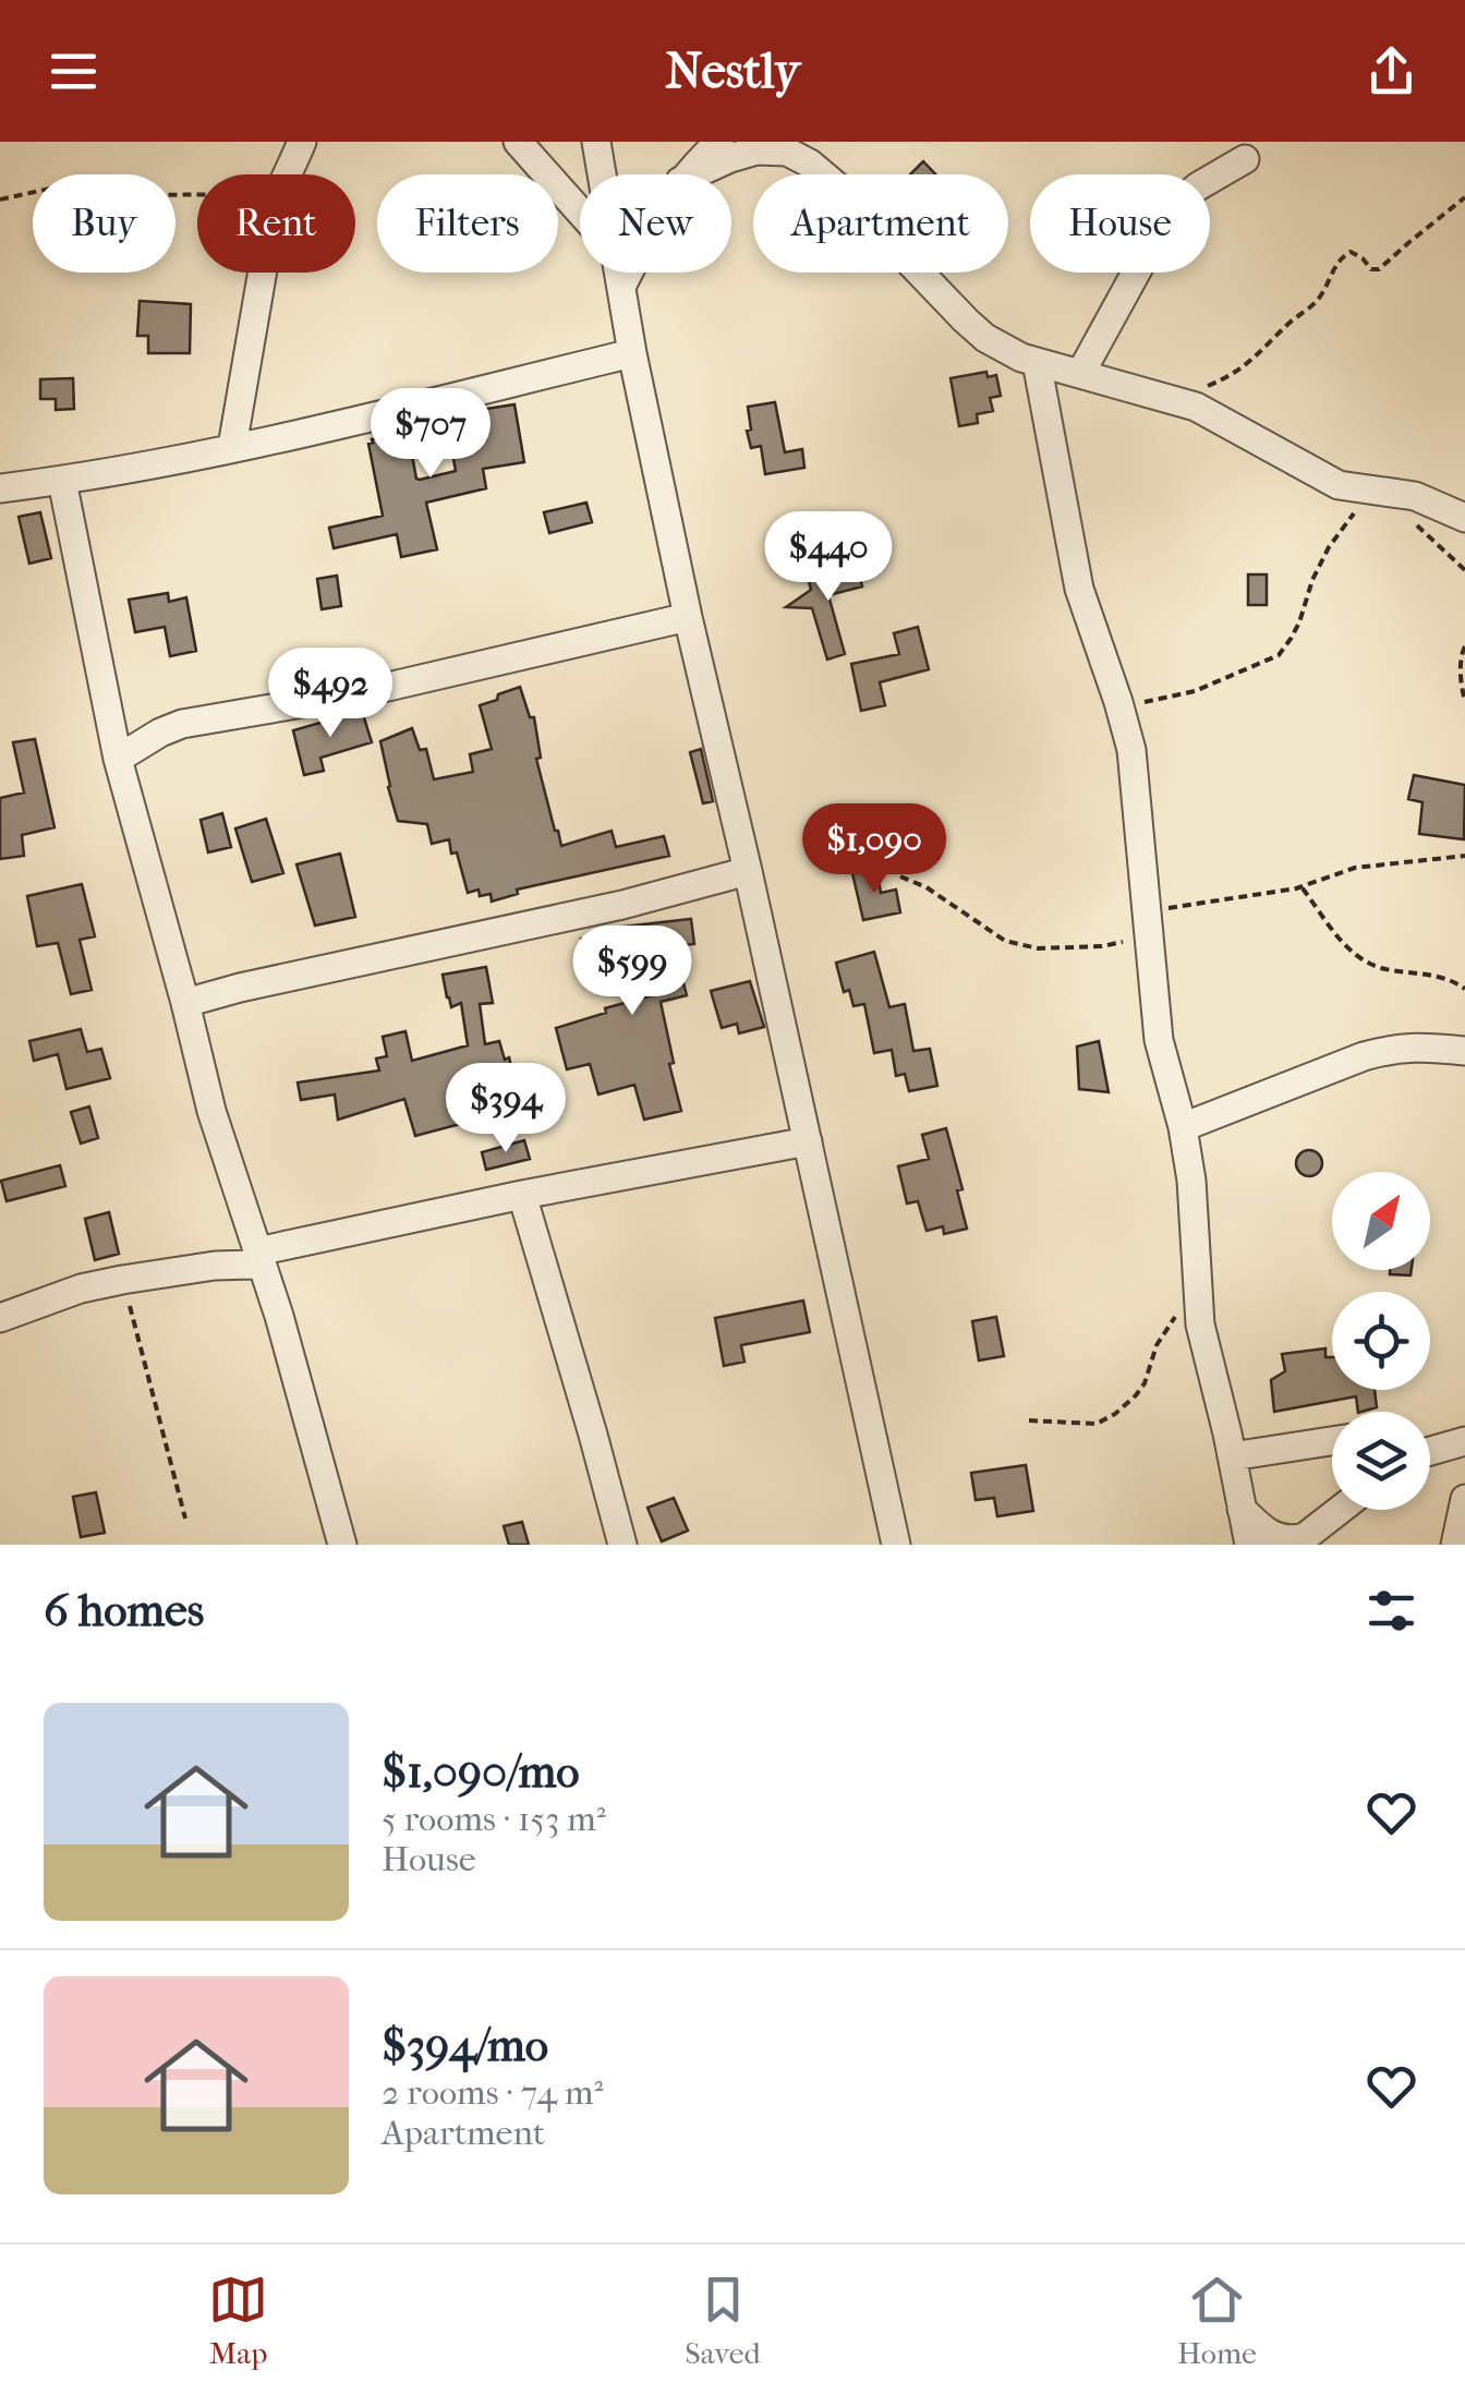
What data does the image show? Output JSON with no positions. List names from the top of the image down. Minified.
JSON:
{"north":"top right","page":{"header":"Nestly","chip":["Buy","Rent","Filters","New","Apartment","House"],"price":["$707","$440","$492","$1,090","$599","$394"],"heading":"6 homes","list":[{"name":"$1,090/mo","note":"5 rooms · 153 m² · House"},{"name":"$394/mo","note":"2 rooms · 74 m² · Apartment"}],"tabs":["Map","Saved","Home"]}}
